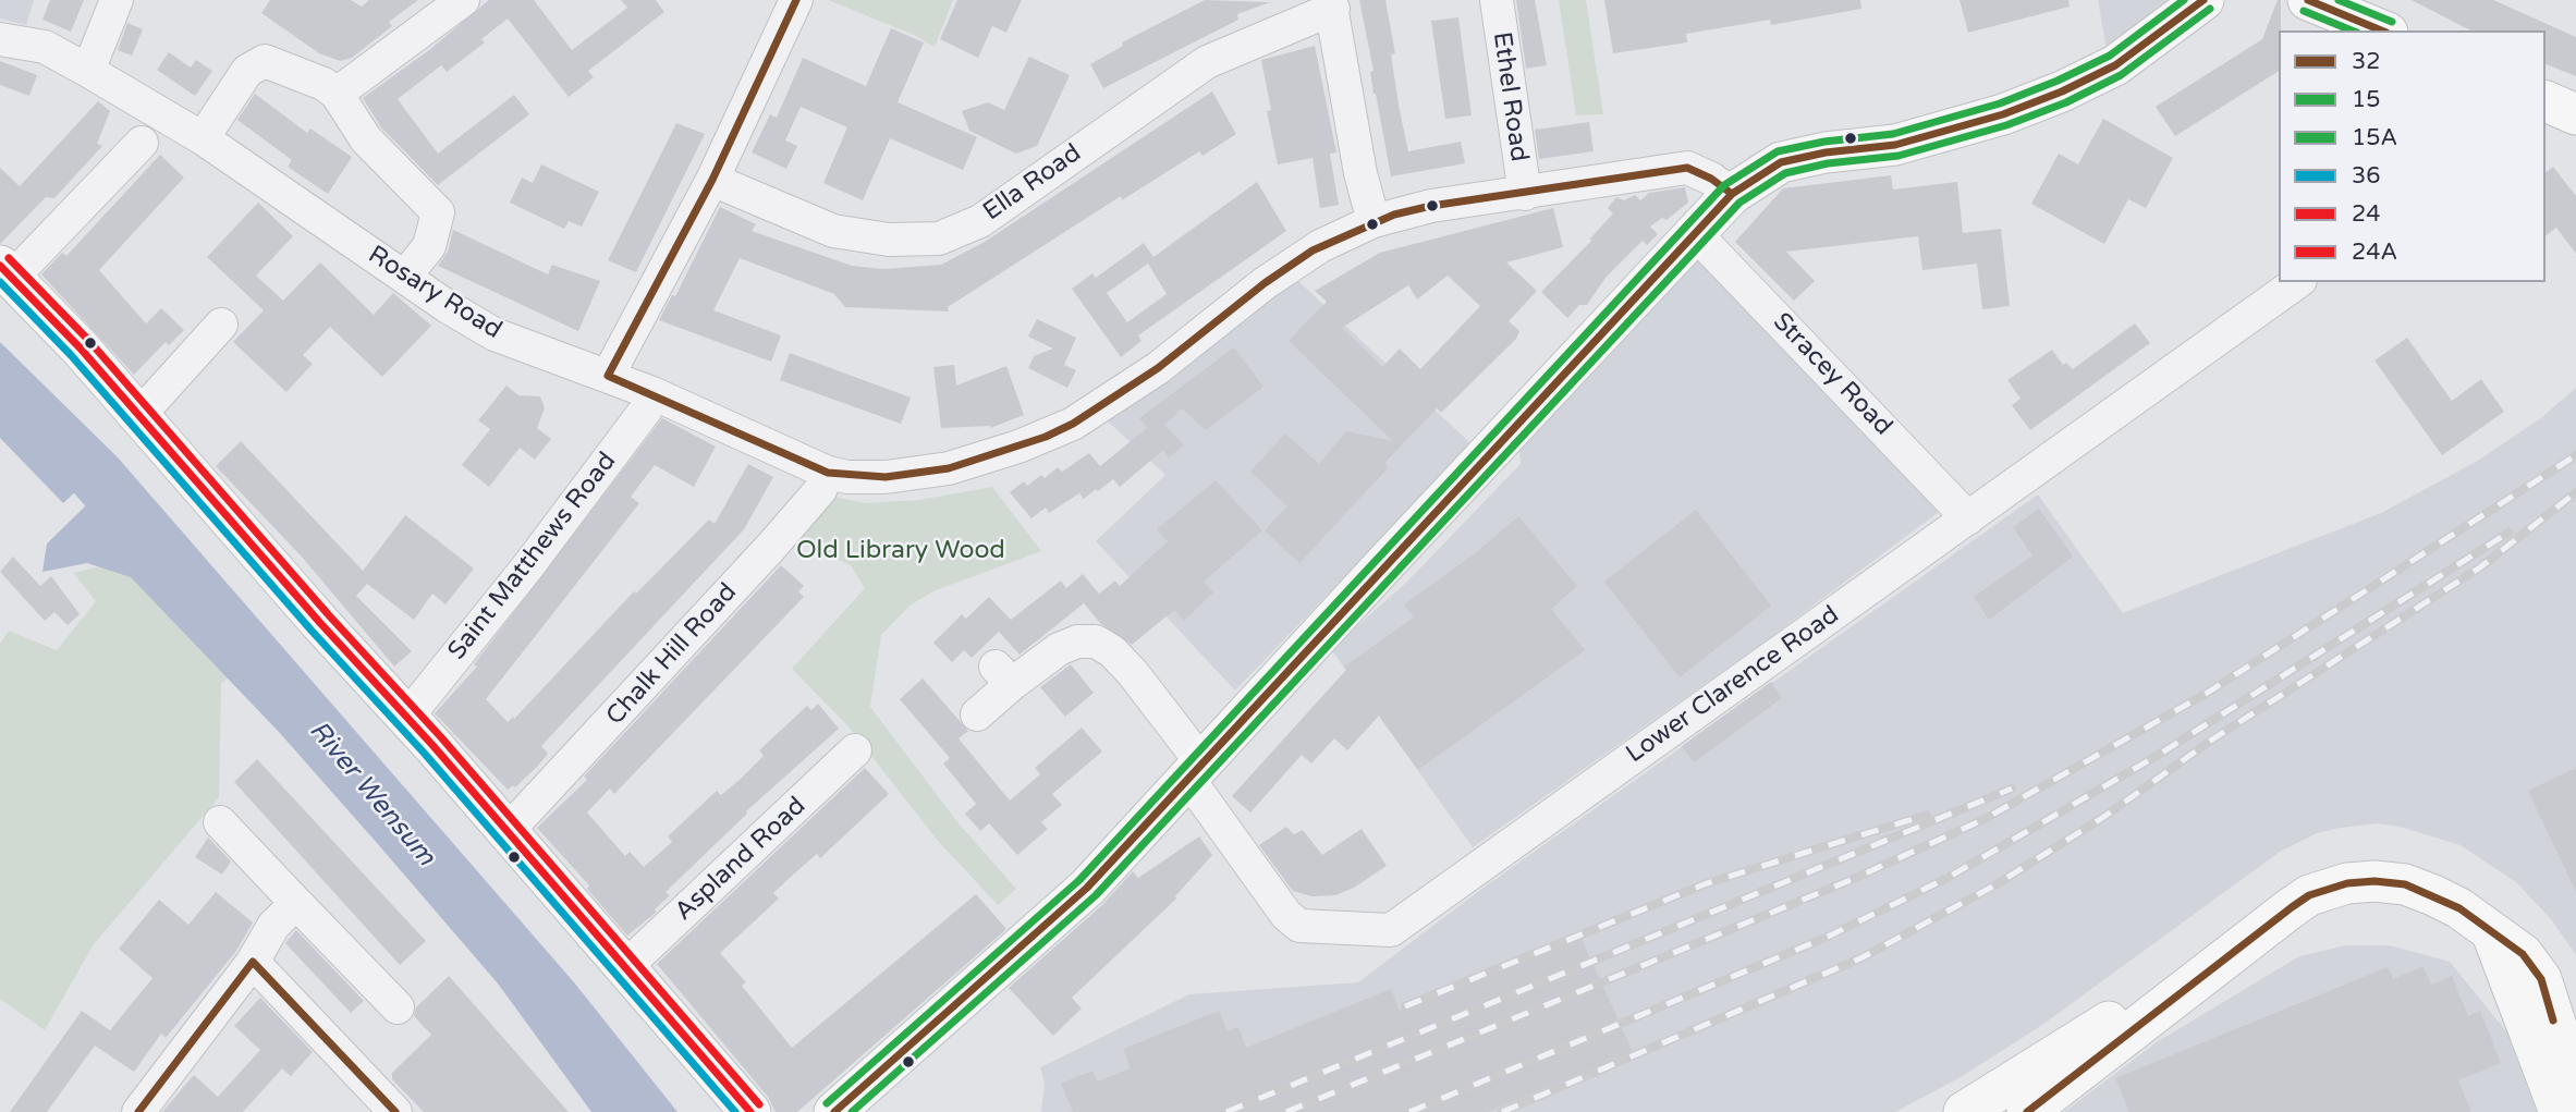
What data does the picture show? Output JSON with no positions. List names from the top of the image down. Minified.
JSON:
{"streets":{"street":["Ethel Road","Ella Road","Rosary Road","Stracey Road","Saint Matthews Road","Chalk Hill Road","Lower Clarence Road","Aspland Road"]},"crossings":[["Ethel Road","Rosary Road"],["Rosary Road","Saint Matthews Road"],["Rosary Road","Chalk Hill Road"],["Stracey Road","Lower Clarence Road"]],"water":["River Wensum"],"parks":["Old Library Wood"],"lines":["transit line 32","transit line 15A","transit line 15","transit line 24A","transit line 24","transit line 36"],"legend":["32","15","15A","36","24","24A"]}
